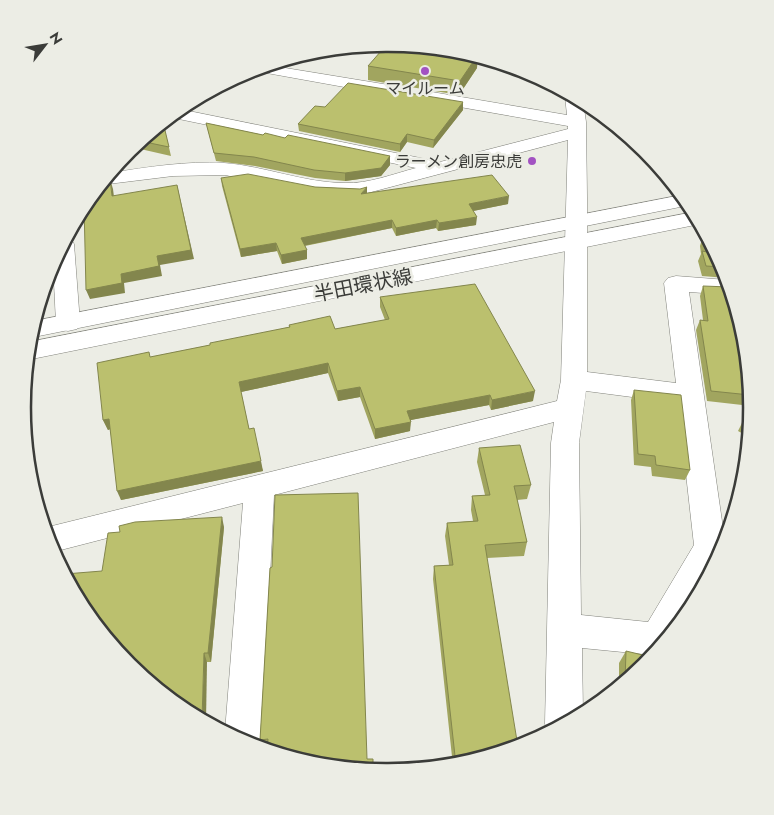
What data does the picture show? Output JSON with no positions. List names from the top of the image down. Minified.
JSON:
{"streets":{"street":["半田環状線"]},"places":["マイルーム","ラーメン創房忠虎"],"north":"top right"}
